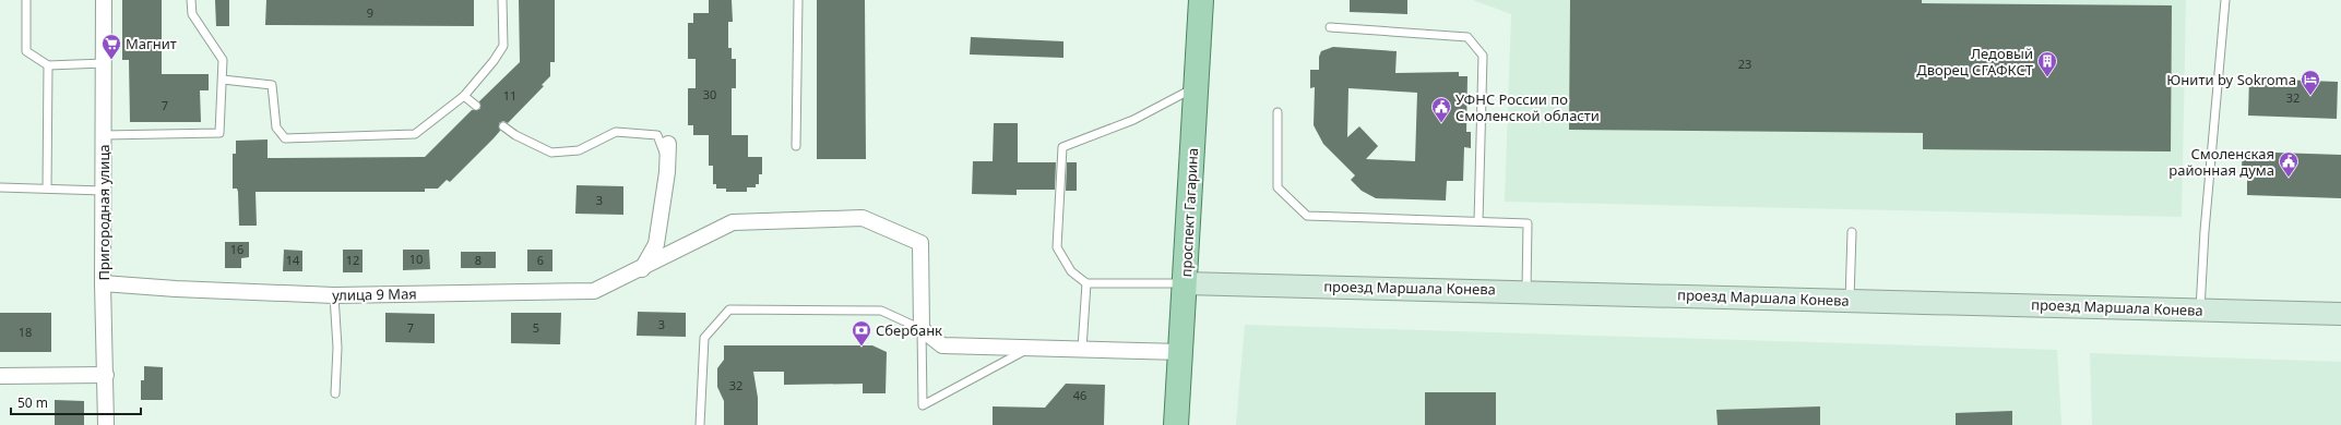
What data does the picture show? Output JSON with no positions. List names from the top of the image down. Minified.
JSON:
{"streets":{"main road":["проспект Гагарина"],"street":["Пригородная улица","проезд Маршала Конева","улица 9 Мая"]},"crossings":[["Пригородная улица","улица 9 Мая"],["проспект Гагарина","проезд Маршала Конева"]],"places":{"supermarket":["Магнит"],"building":["Ледовый Дворец СГАФКСТ"],"hotel":["Юнити by Sokroma"],"public building":["УФНС России по Смоленской области","Смоленская районная дума"],"bank":["Сбербанк"]},"house_numbers":["9","23","30","11","32","7","3","16","10","14","12","8","6","3","7","5","18","32","46"],"scale_bar":"50 m"}
